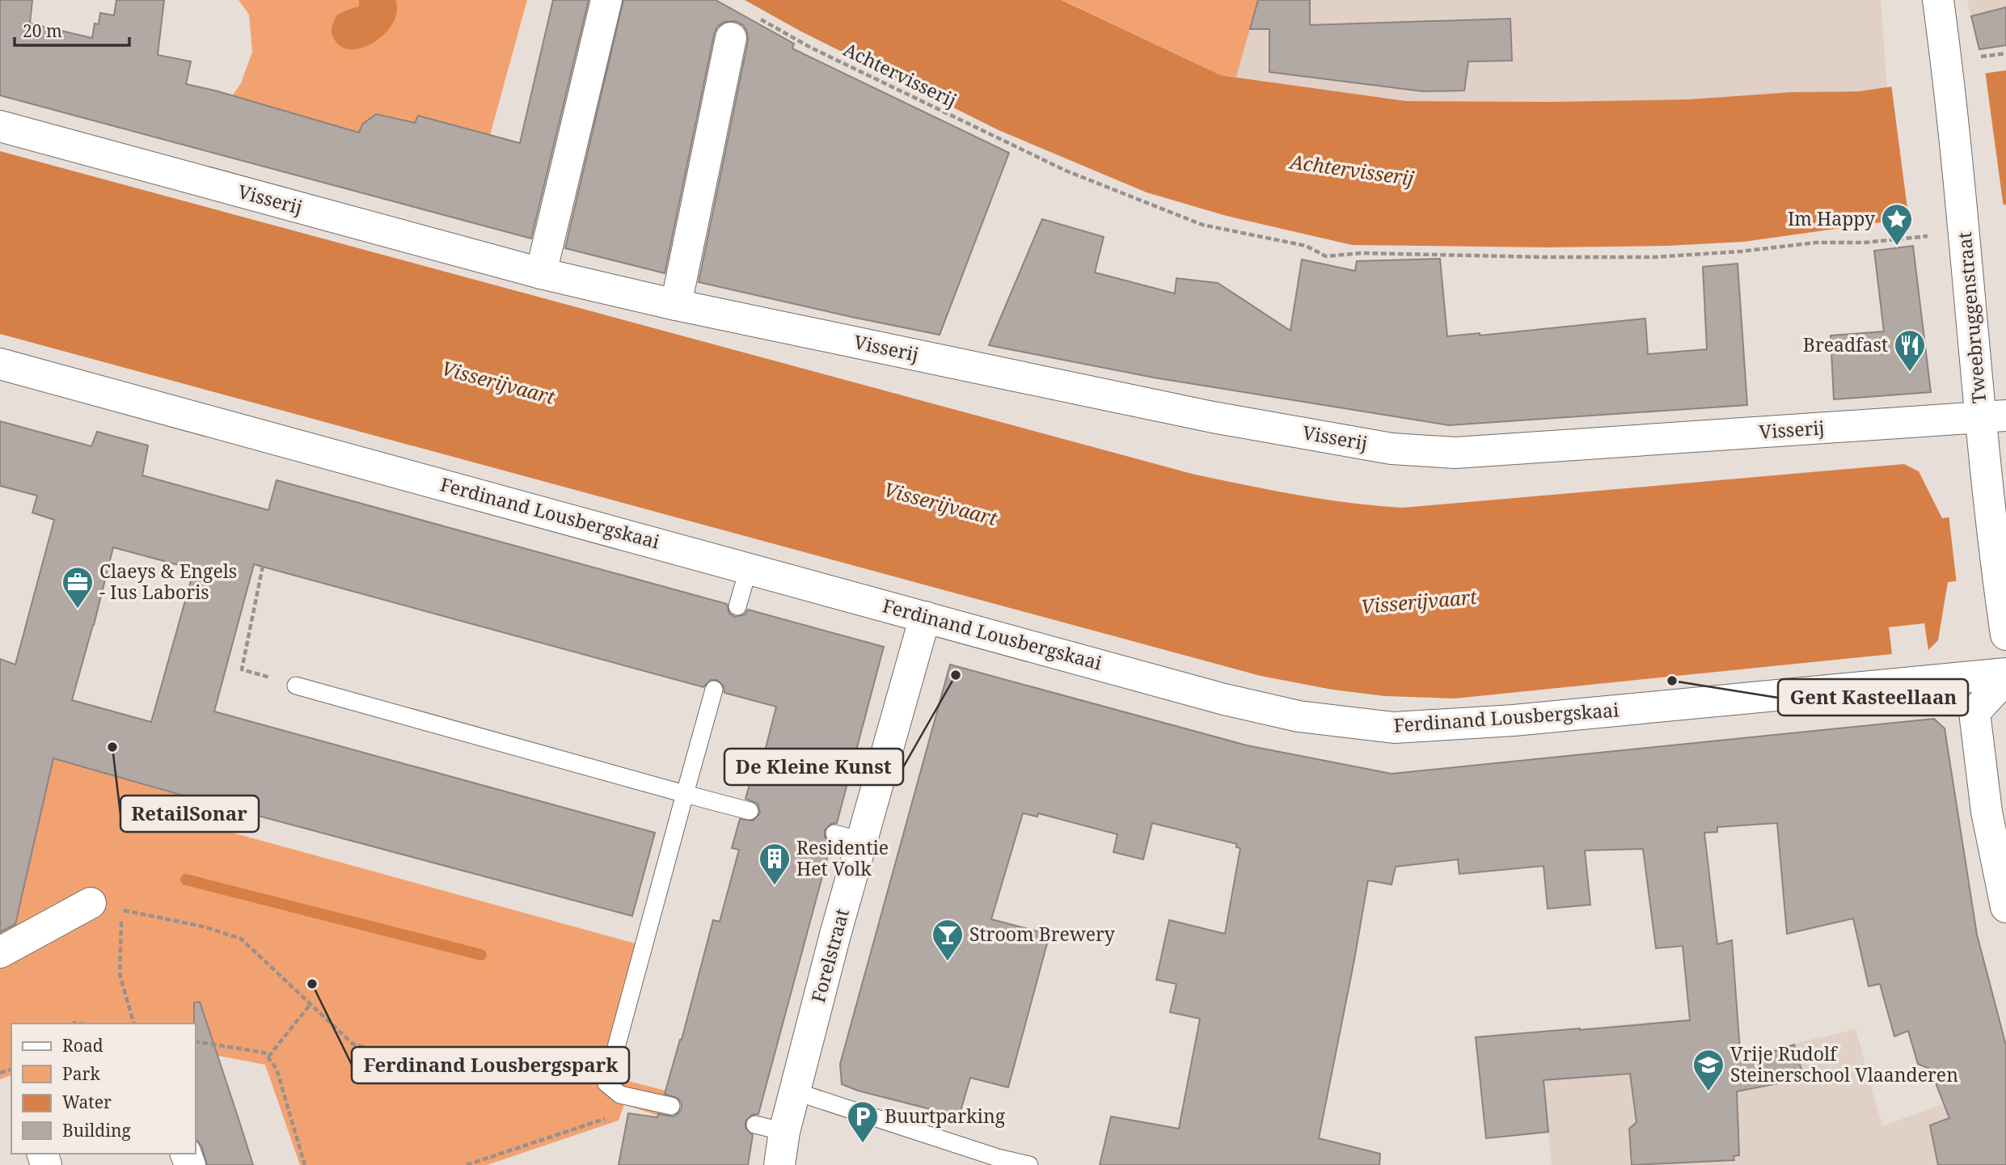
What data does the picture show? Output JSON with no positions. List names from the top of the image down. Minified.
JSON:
{"streets":{"street":["Visserij","Tweebruggenstraat","Ferdinand Lousbergskaai","Forelstraat"],"path":["Achtervisserij"]},"crossings":[["Achtervisserij","Tweebruggenstraat"],["Visserij","Tweebruggenstraat"],["Ferdinand Lousbergskaai","Forelstraat"]],"water":["Achtervisserij","Visserijvaart"],"places":{"place":["Im Happy"],"restaurant":["Breadfast"],"office":["Claeys & Engels - Ius Laboris"],"other":["De Kleine Kunst","Gent Kasteellaan","RetailSonar","Ferdinand Lousbergspark"],"building":["Residentie Het Volk"],"bar":["Stroom Brewery"],"school or university":["Vrije Rudolf Steinerschool Vlaanderen"],"parking":["Buurtparking"]},"legend":["Road","Park","Water","Building"],"scale_bar":"20 m"}
